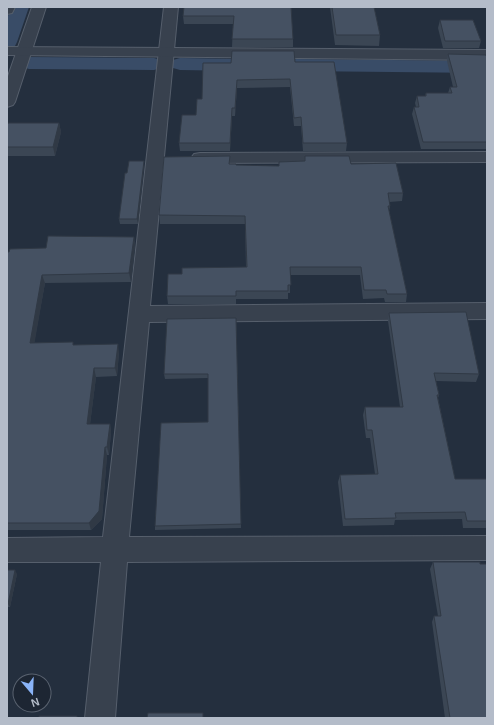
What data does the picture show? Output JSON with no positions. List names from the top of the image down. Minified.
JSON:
{"north":"bottom"}
